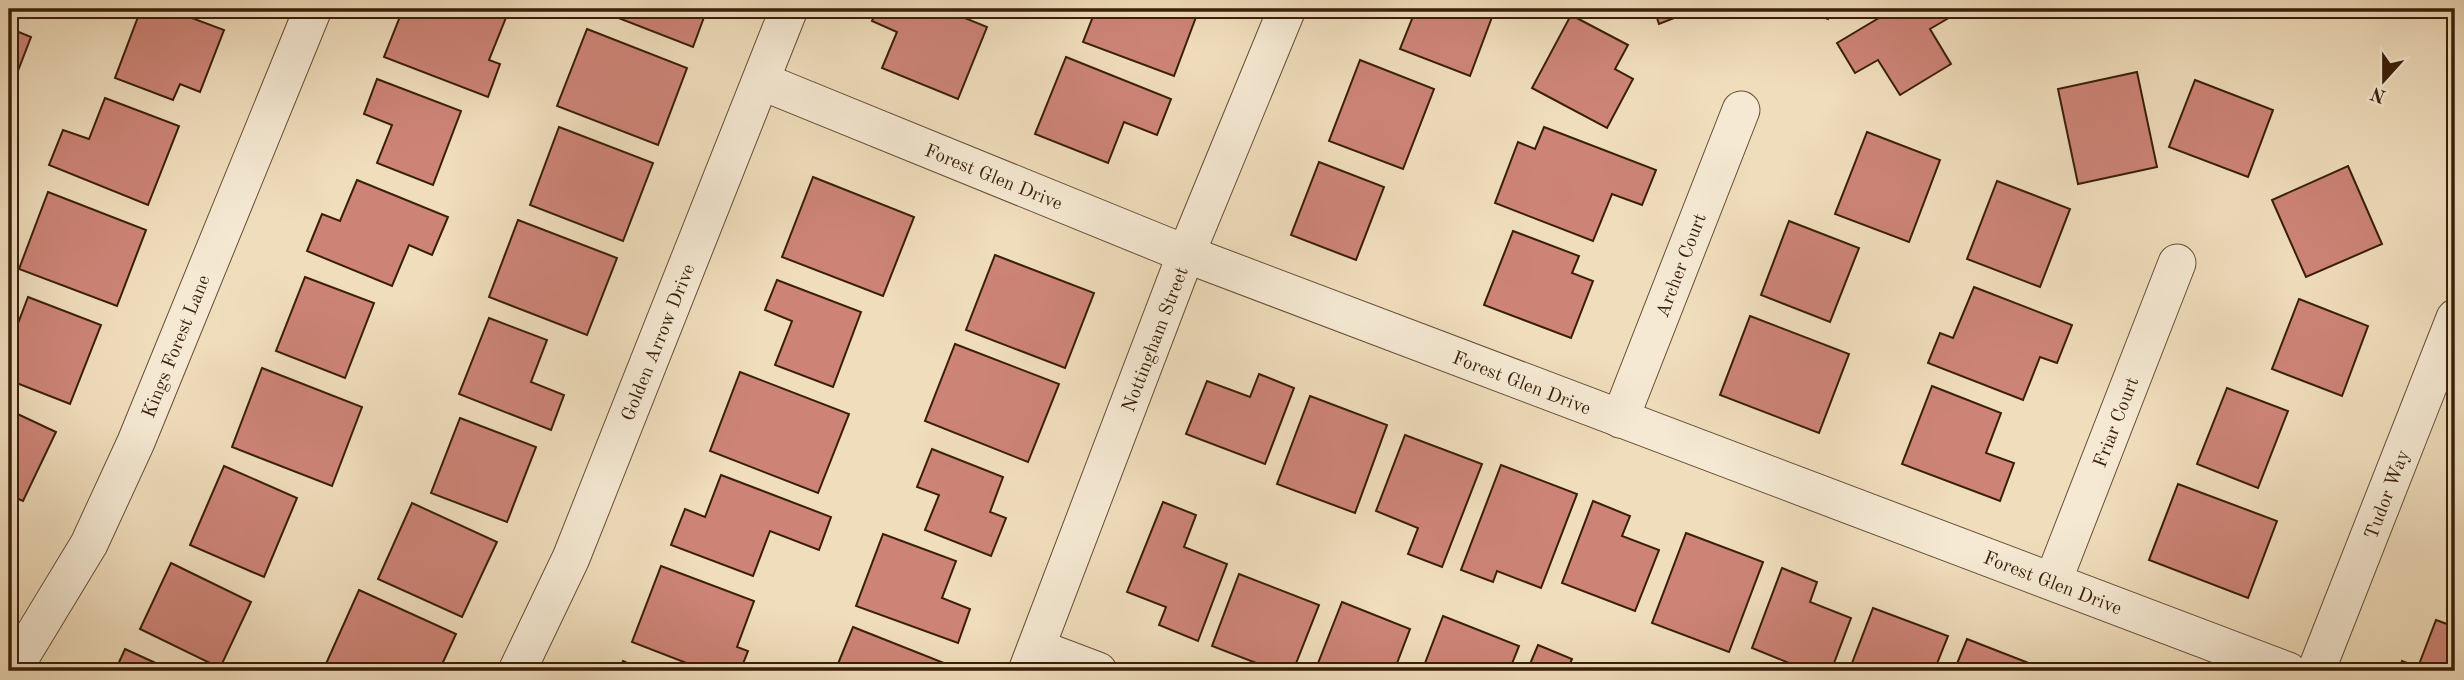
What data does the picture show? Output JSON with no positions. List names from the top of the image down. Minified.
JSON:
{"streets":{"street":["Forest Glen Drive","Archer Court","Nottingham Street","Golden Arrow Drive","Kings Forest Lane","Friar Court","Tudor Way"]},"crossings":[["Forest Glen Drive","Archer Court"],["Forest Glen Drive","Nottingham Street"],["Forest Glen Drive","Golden Arrow Drive"],["Forest Glen Drive","Friar Court"]],"north":"bottom"}
